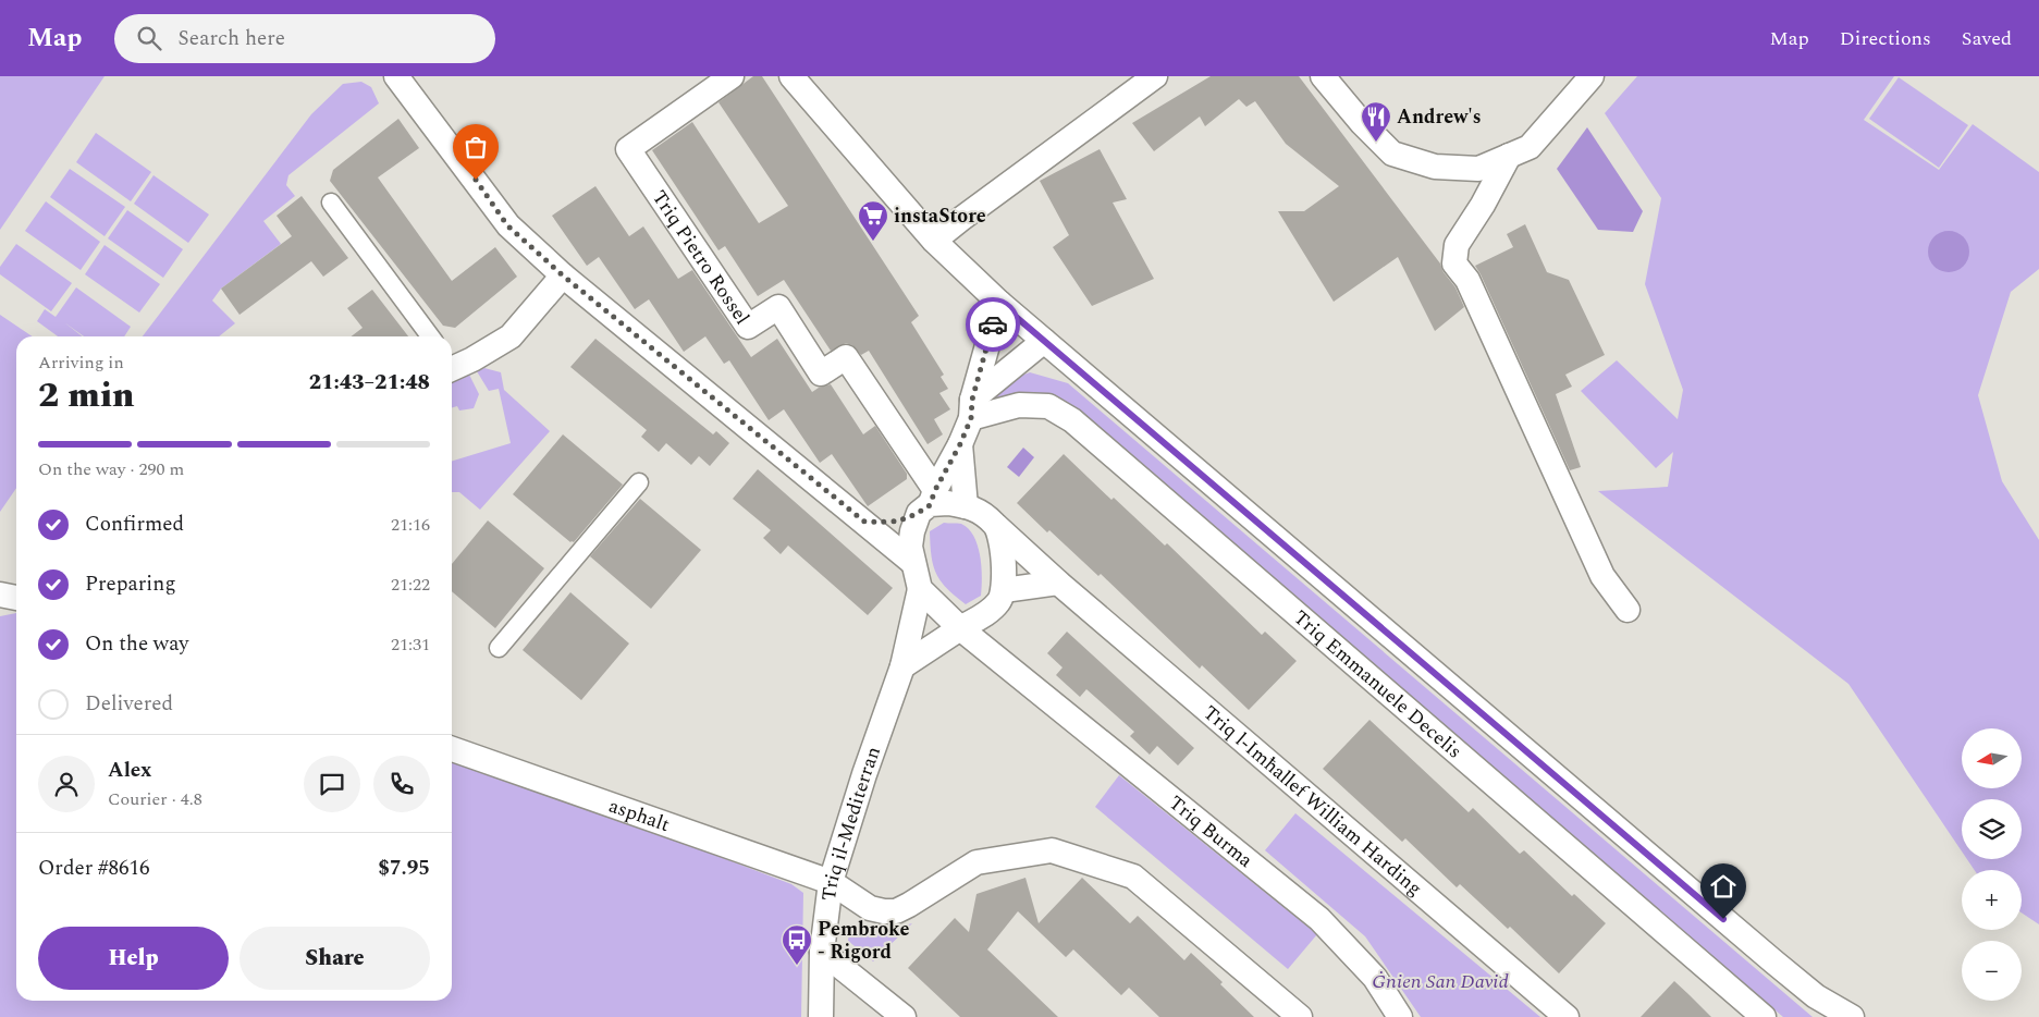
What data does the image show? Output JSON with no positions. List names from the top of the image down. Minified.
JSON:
{"streets":{"street":["Triq Pietro Rossel","Triq Emmanuele Decelis","Triq l-Imħallef William Harding","asphalt","Triq il-Mediterran","Triq Burma"]},"crossings":[["Triq Pietro Rossel","Triq l-Imħallef William Harding"],["Triq Pietro Rossel","Triq il-Mediterran"],["Triq Pietro Rossel","Triq Burma"],["Triq l-Imħallef William Harding","Triq il-Mediterran"],["Triq l-Imħallef William Harding","Triq Burma"],["asphalt","Triq il-Mediterran"],["Triq il-Mediterran","Triq Burma"]],"parks":["Ġnien San David"],"places":{"restaurant":["Andrew's"],"supermarket":["instaStore"],"bus stop":["Pembroke - Rigord"]},"north":"left","page":{"header":"Map","search":"Search here","nav":["Map","Directions","Saved"],"heading":["2 min","Arriving in","21:43–21:48"],"panel":["Alex","Courier · 4.8","Order #8616","$7.95"],"bar":"On the way · 290 m","list":[["Confirmed","21:16"],["Preparing","21:22"],["On the way","21:31"],"Delivered"],"map_buttons":["+","−"],"buttons":["Help","Share"]}}
